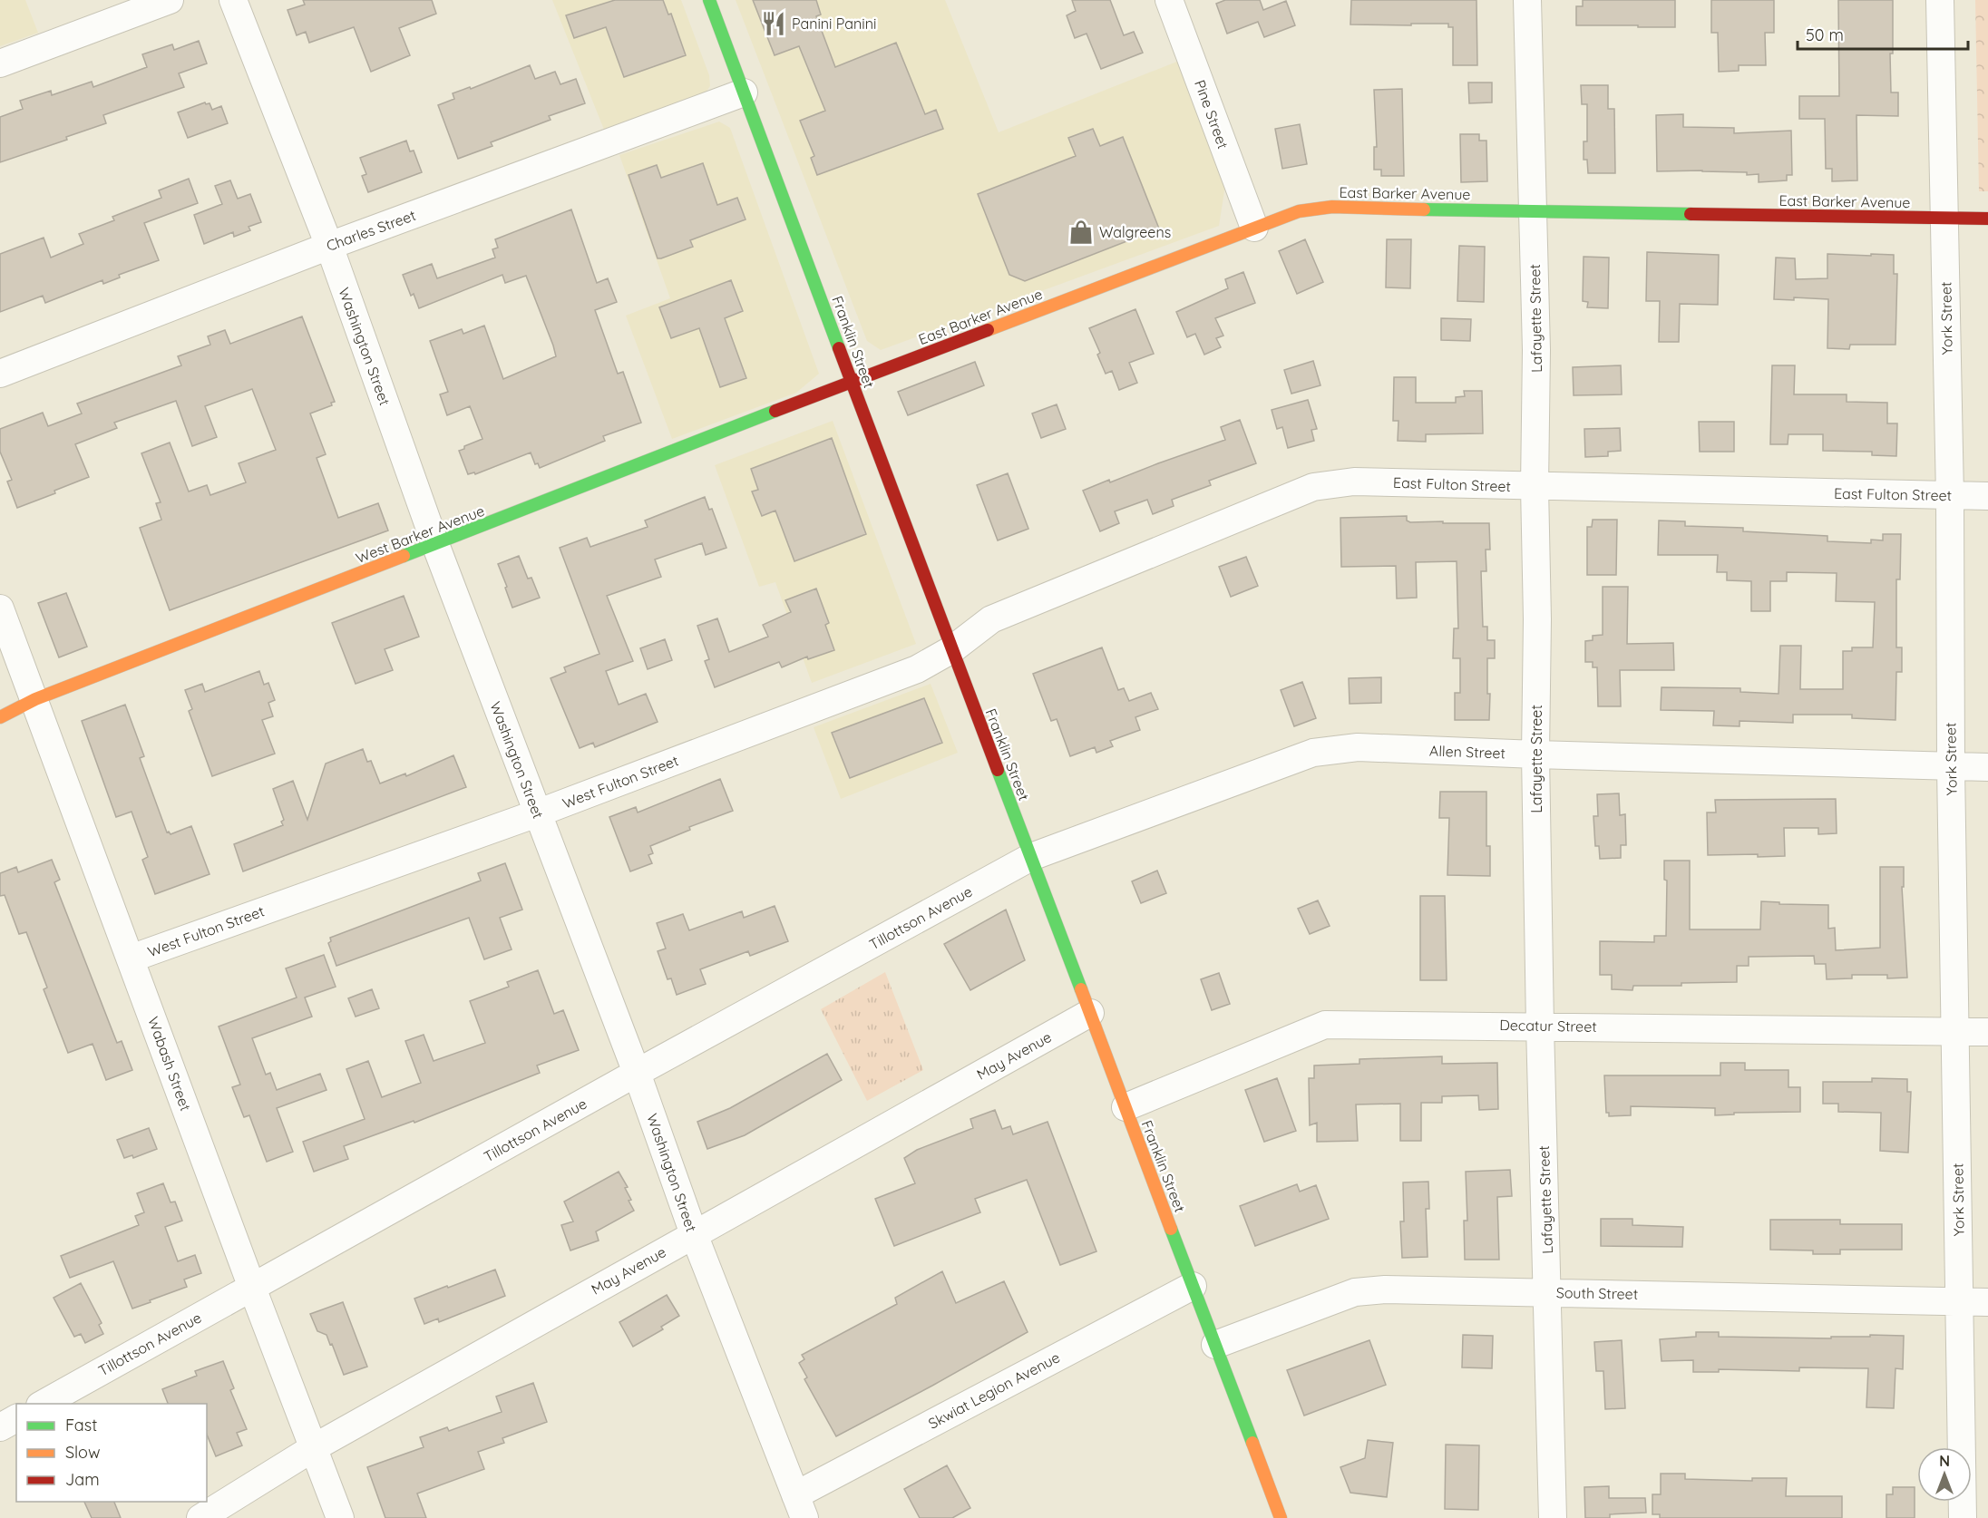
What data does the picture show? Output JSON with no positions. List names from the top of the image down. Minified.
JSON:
{"streets":{"street":["Pine Street","East Barker Avenue","Charles Street","Lafayette Street","York Street","Franklin Street","Washington Street","East Fulton Street","West Barker Avenue","Allen Street","West Fulton Street","Tillottson Avenue","Decatur Street","May Avenue","Wabash Street","South Street","Skwiat Legion Avenue"]},"crossings":[["Pine Street","East Barker Avenue"],["East Barker Avenue","Lafayette Street"],["East Barker Avenue","York Street"],["East Barker Avenue","Franklin Street"],["East Barker Avenue","West Barker Avenue"],["Charles Street","Franklin Street"],["Charles Street","Washington Street"],["Lafayette Street","East Fulton Street"],["Lafayette Street","Allen Street"],["Lafayette Street","Decatur Street"],["Lafayette Street","South Street"],["York Street","East Fulton Street"],["York Street","Allen Street"],["York Street","Decatur Street"],["York Street","South Street"],["Franklin Street","East Fulton Street"],["Franklin Street","West Barker Avenue"],["Franklin Street","Allen Street"],["Franklin Street","West Fulton Street"],["Franklin Street","Tillottson Avenue"],["Franklin Street","Decatur Street"],["Franklin Street","May Avenue"],["Franklin Street","South Street"],["Franklin Street","Skwiat Legion Avenue"],["Washington Street","West Barker Avenue"],["Washington Street","West Fulton Street"],["Washington Street","Tillottson Avenue"],["Washington Street","May Avenue"],["Washington Street","Skwiat Legion Avenue"],["East Fulton Street","West Fulton Street"],["West Barker Avenue","Wabash Street"],["Allen Street","Tillottson Avenue"],["West Fulton Street","Wabash Street"],["Tillottson Avenue","Wabash Street"],["May Avenue","Wabash Street"]],"places":{"restaurant":["Panini Panini"],"shop":["Walgreens"]},"legend":["Fast","Slow","Jam"],"scale_bar":"50 m","north":"top"}
